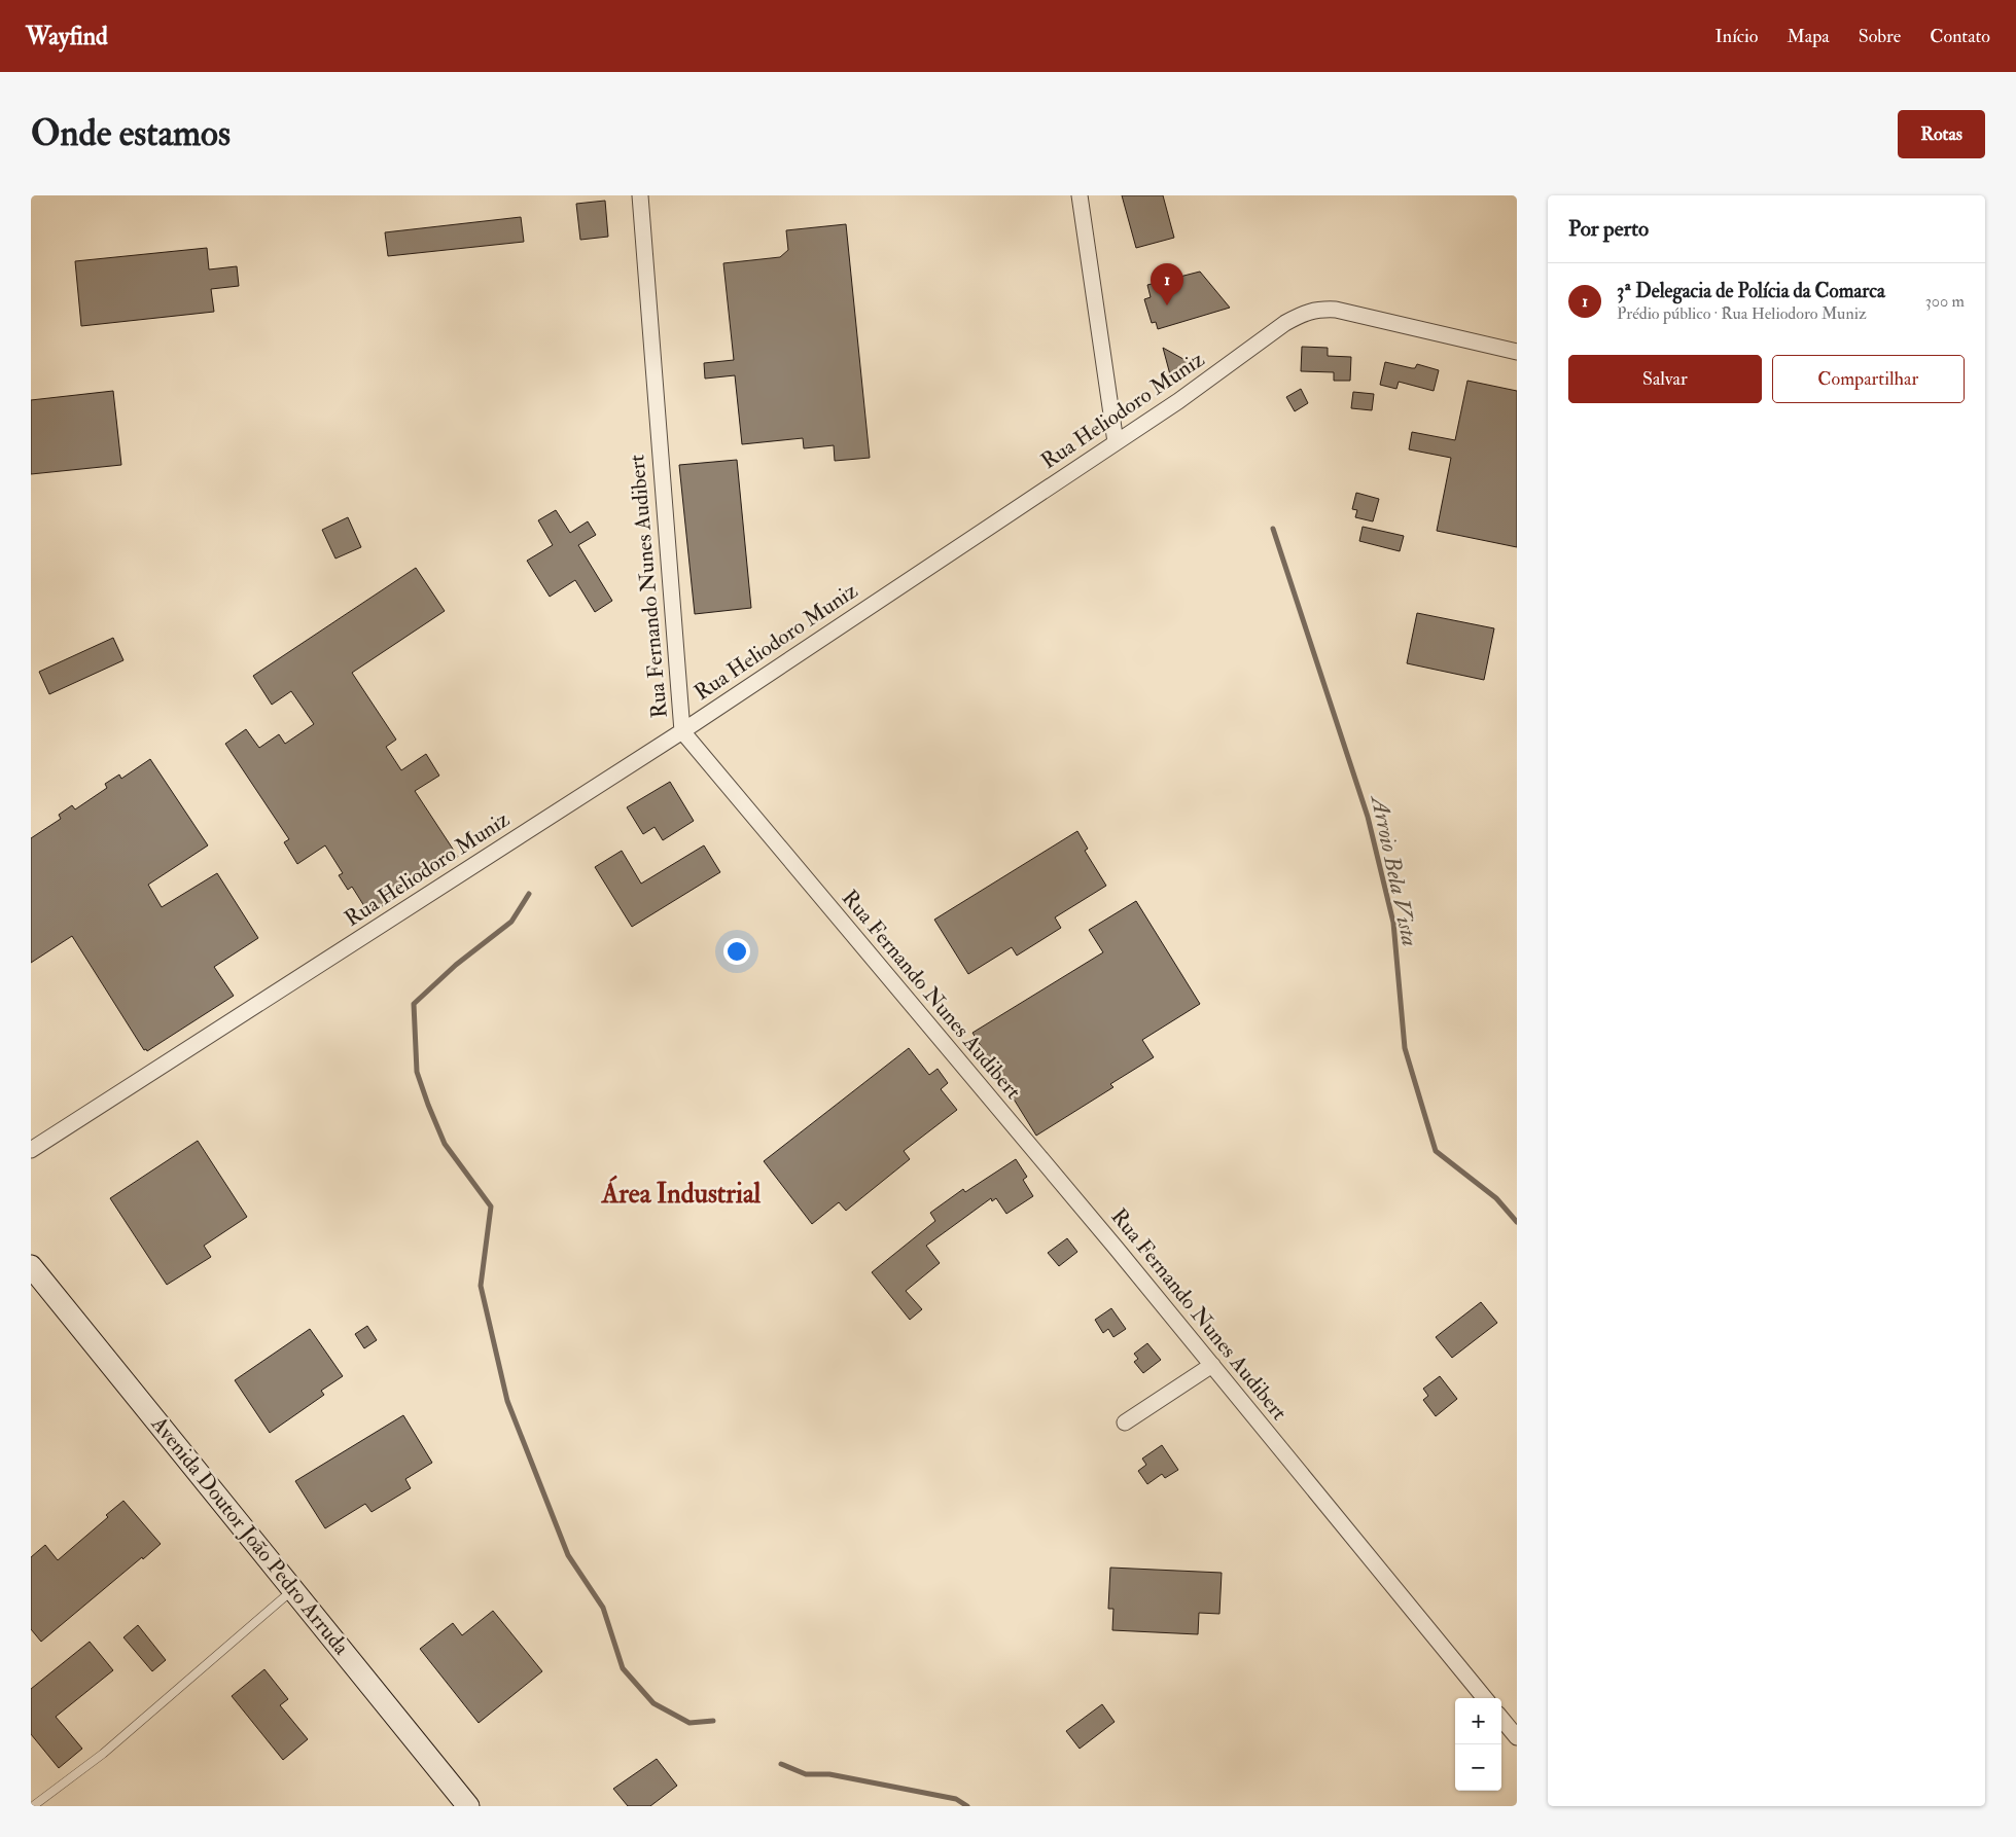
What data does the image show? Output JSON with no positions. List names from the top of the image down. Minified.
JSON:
{"streets":{"main road":["Avenida Doutor João Pedro Arruda"],"street":["Rua Heliodoro Muniz","Rua Fernando Nunes Audibert"]},"crossings":[["Rua Heliodoro Muniz","Rua Fernando Nunes Audibert"]],"districts":["Área Industrial"],"water":["Arroio Bela Vista"],"page":{"header":"Wayfind","nav":["Início","Mapa","Sobre","Contato"],"buttons":["Rotas",["Salvar","Compartilhar"]],"title":"Onde estamos","heading":"Por perto","list":[{"mark":"1","name":"3ª Delegacia de Polícia da Comarca","note":"Prédio público · Rua Heliodoro Muniz","value":"300 m"}],"pins":"1","map_buttons":["+","−"]}}
